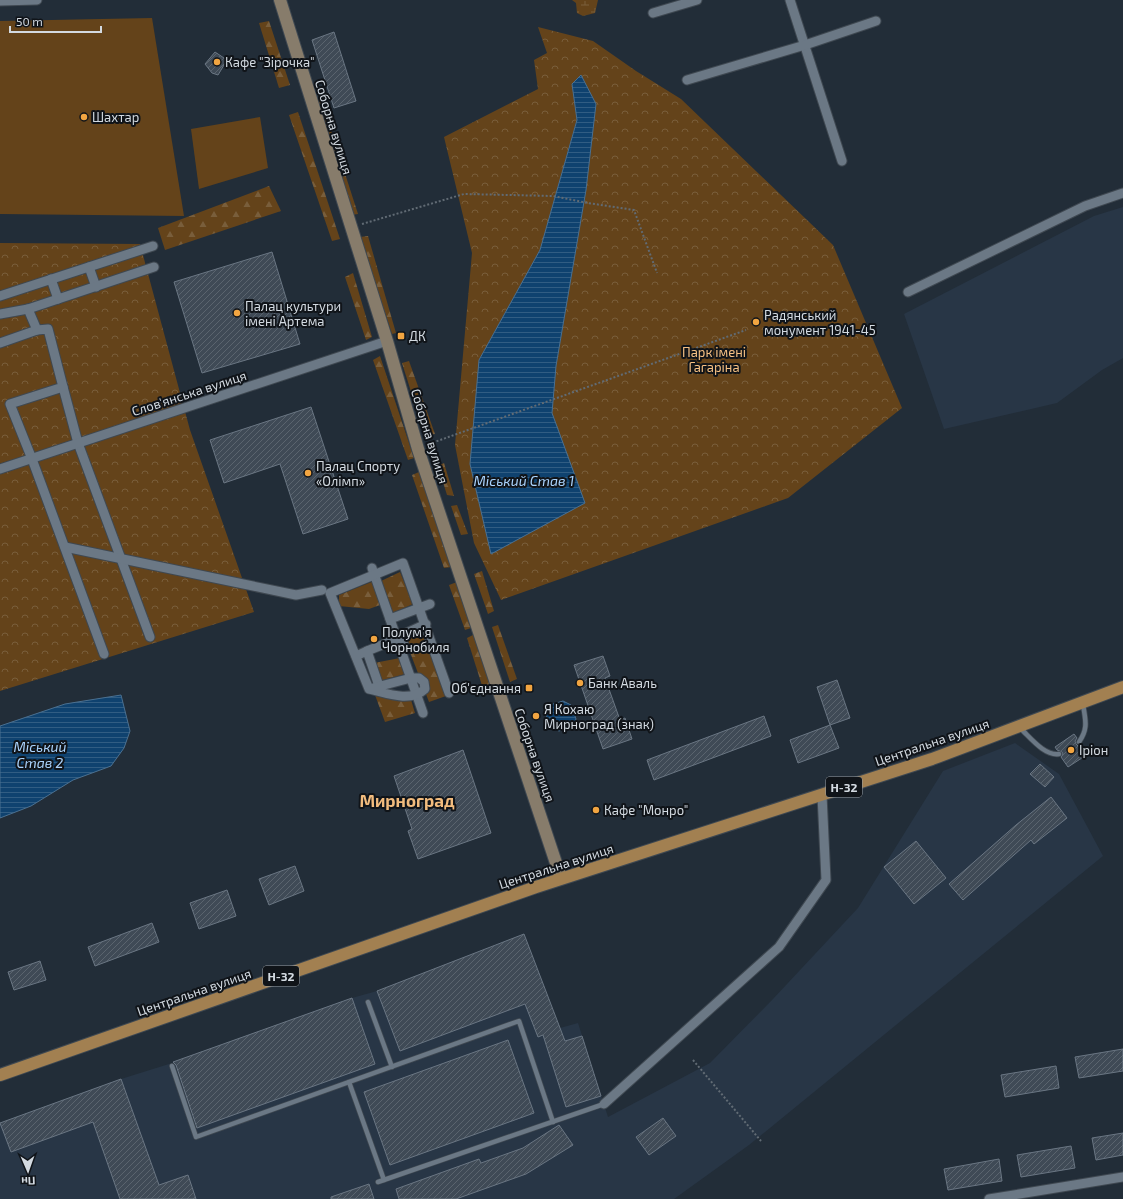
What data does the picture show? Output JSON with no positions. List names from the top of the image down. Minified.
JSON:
{"streets":{"main road":["Центральна вулиця","Н-32"],"street":["Соборна вулиця","Слов'янська вулиця"]},"crossings":[["Соборна вулиця","Слов'янська вулиця"],["Соборна вулиця","Центральна вулиця"]],"districts":["Мирноград"],"water":["Міський Став 1","Міський Став 2"],"parks":["Парк імені Гагаріна"],"places":{"other":["Кафе \"Зірочка\"","Шахтар","Палац культури імені Артема","Радянський монумент 1941-45","Палац Спорту «Олімп»","Полум'я Чорнобиля","Банк Аваль","Я Кохаю Мирноград (знак)","Іріон","Кафе \"Монро\""],"transit":["ДК","Об'єднання"]},"scale_bar":"50 m","north":"bottom"}
